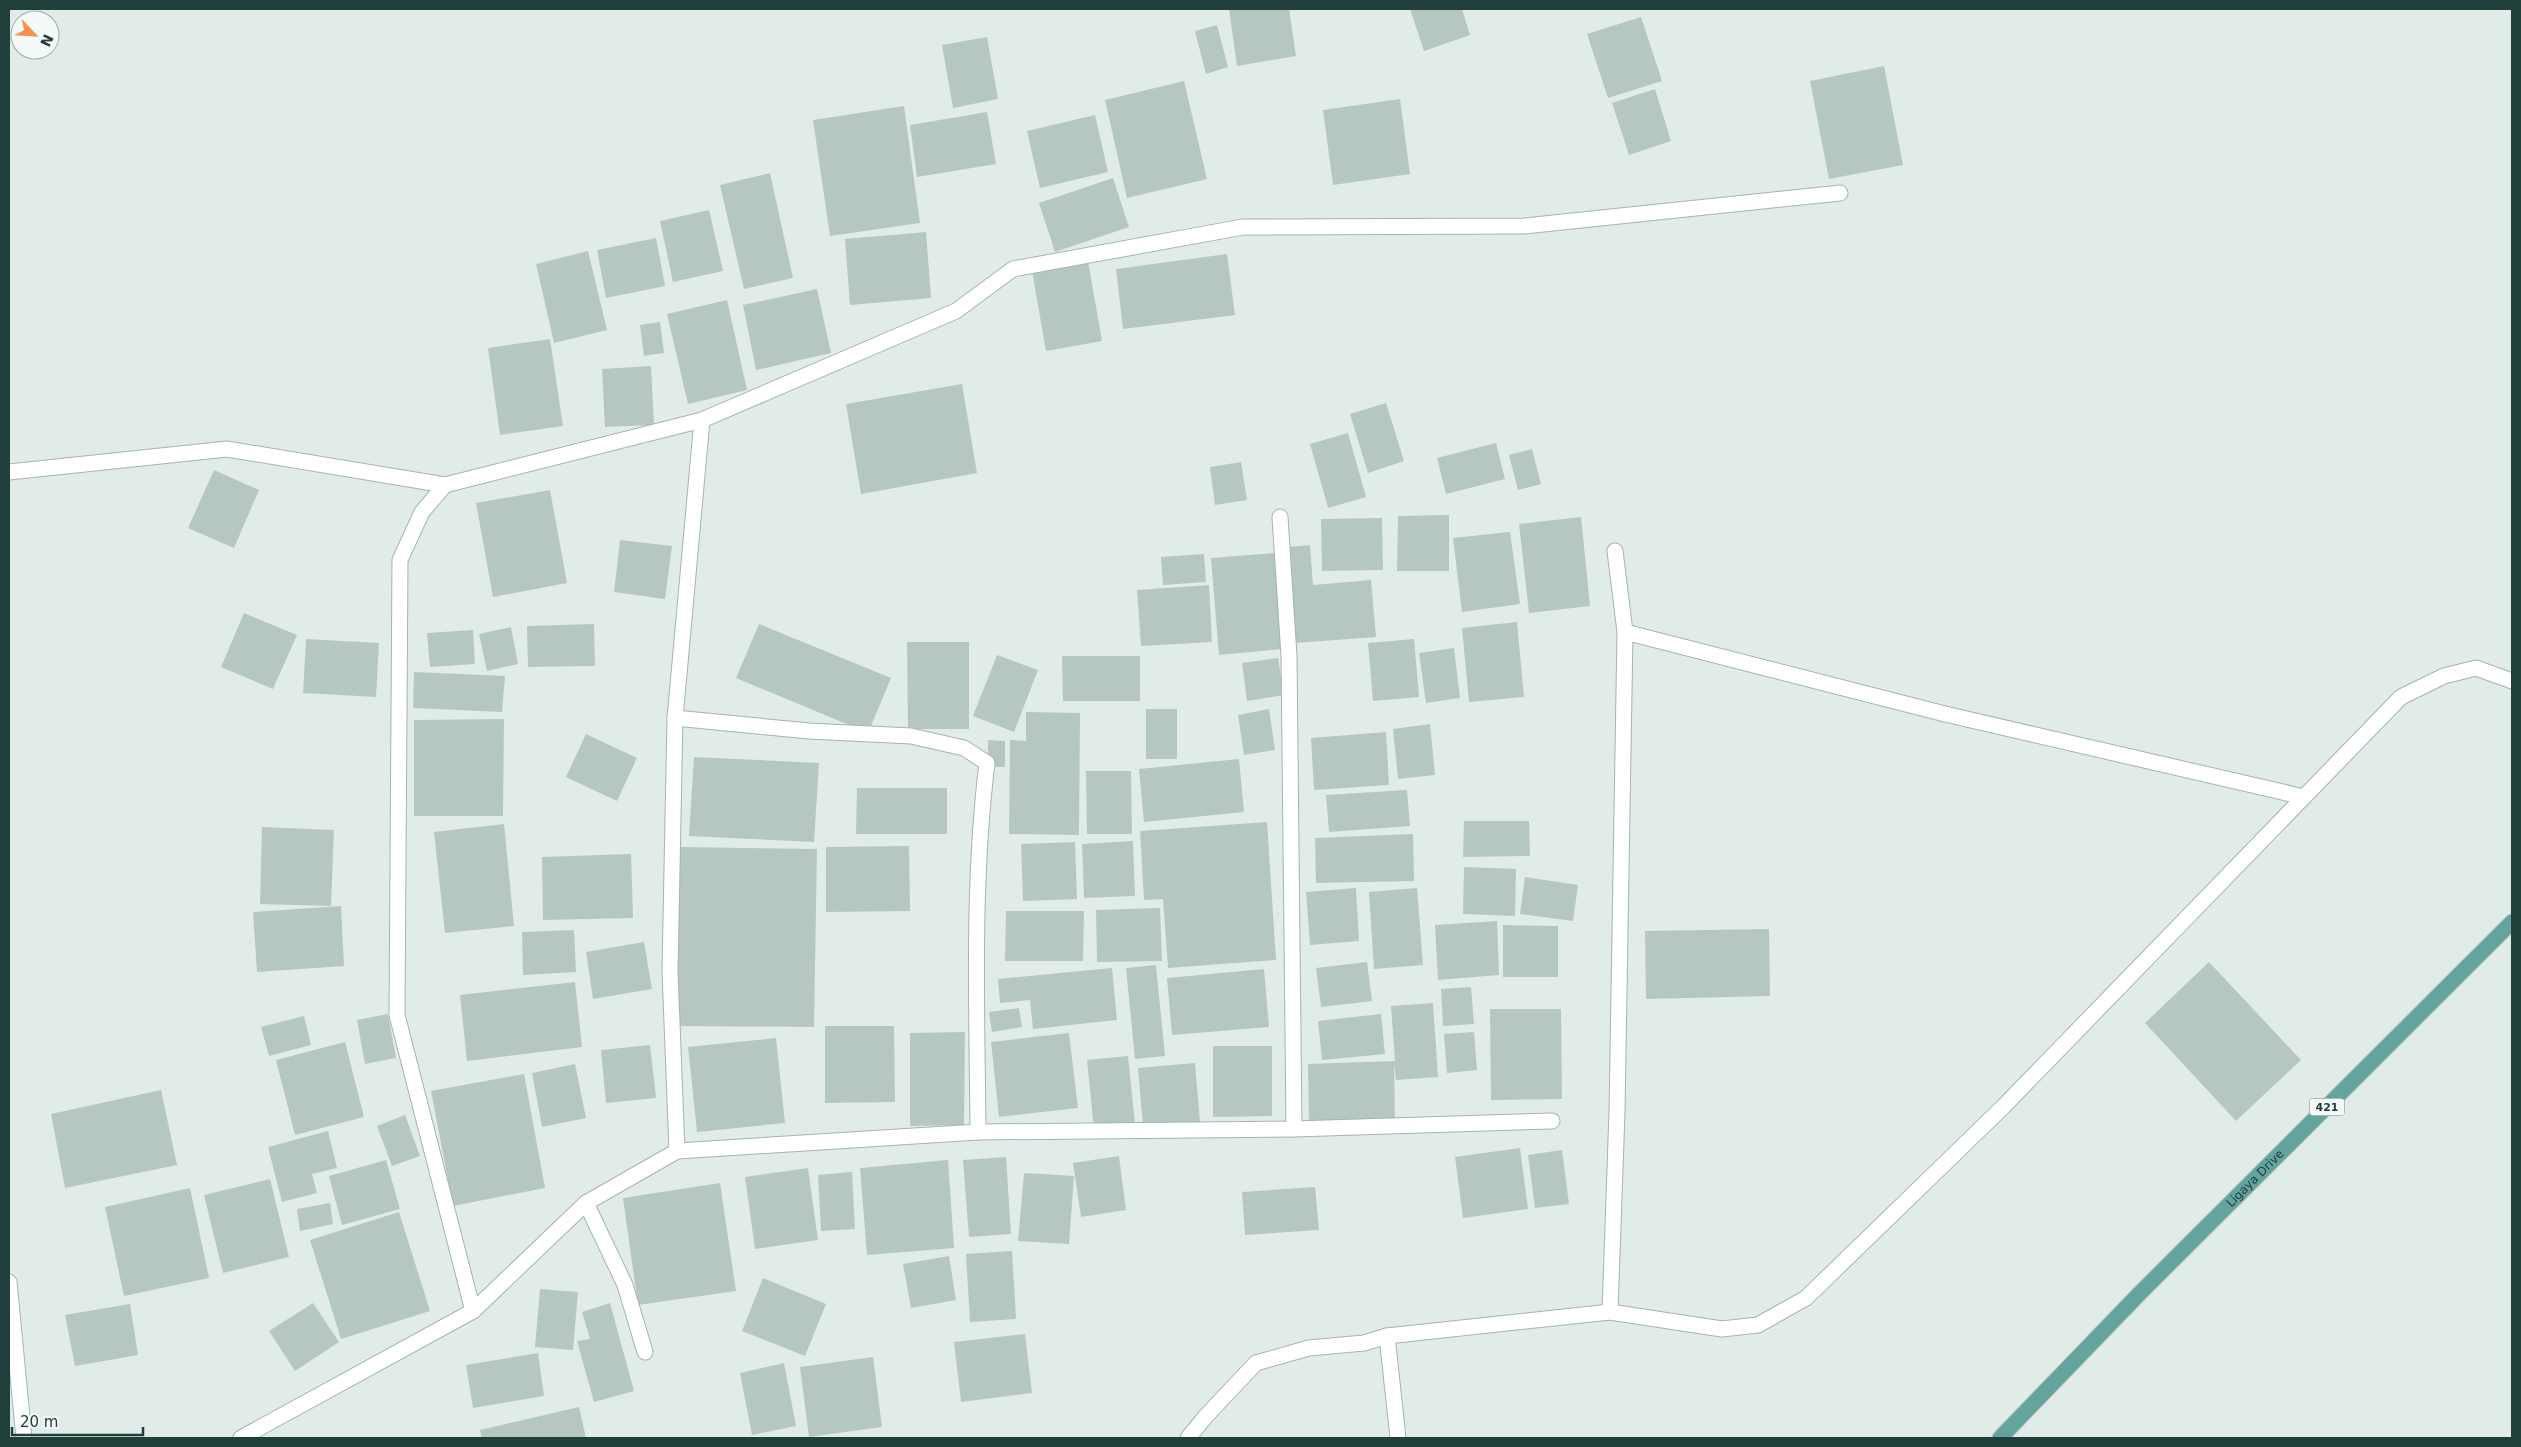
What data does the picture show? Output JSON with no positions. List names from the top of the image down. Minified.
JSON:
{"streets":{"main road":["421","Ligaya Drive"]},"scale_bar":"20 m","north":"bottom right"}
